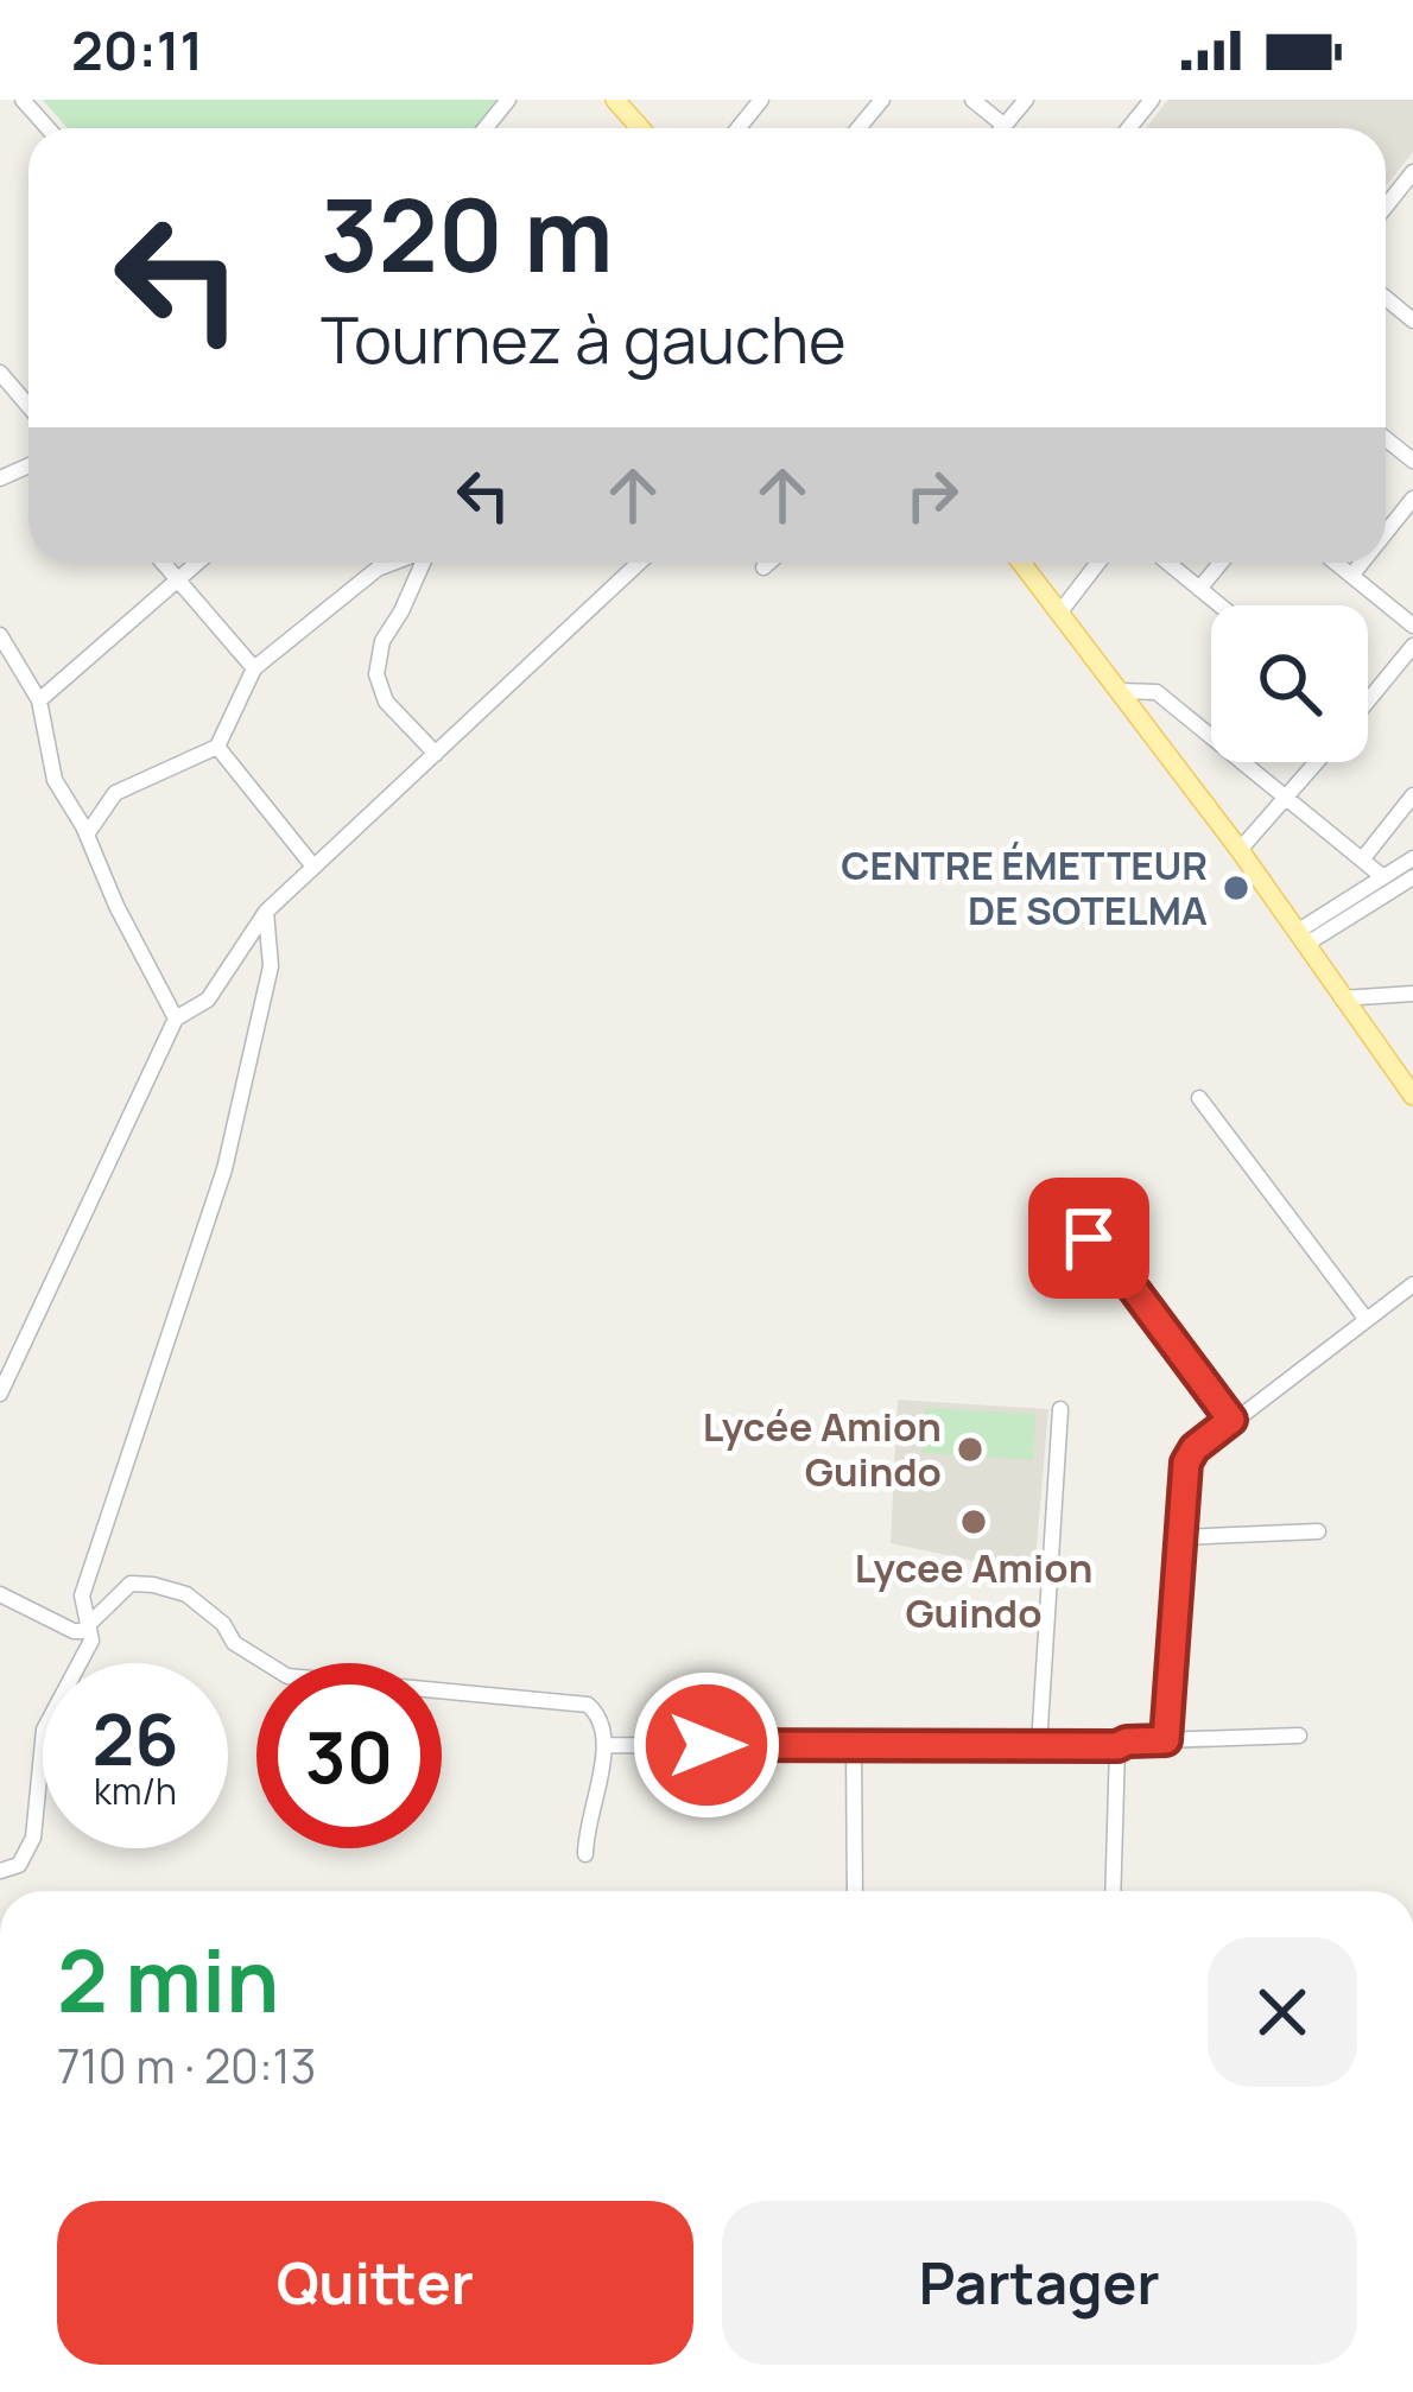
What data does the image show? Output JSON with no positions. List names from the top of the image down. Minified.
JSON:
{"places":["CENTRE ÉMETTEUR DE SOTELMA","Lycée Amion Guindo","Lycee Amion Guindo"],"page":{"status":"20:11","turn":["320 m","Tournez à gauche"],"speed":"26 km/h","limit":"30","heading":["2 min","710 m · 20:13"],"buttons":["Quitter","Partager"]}}
